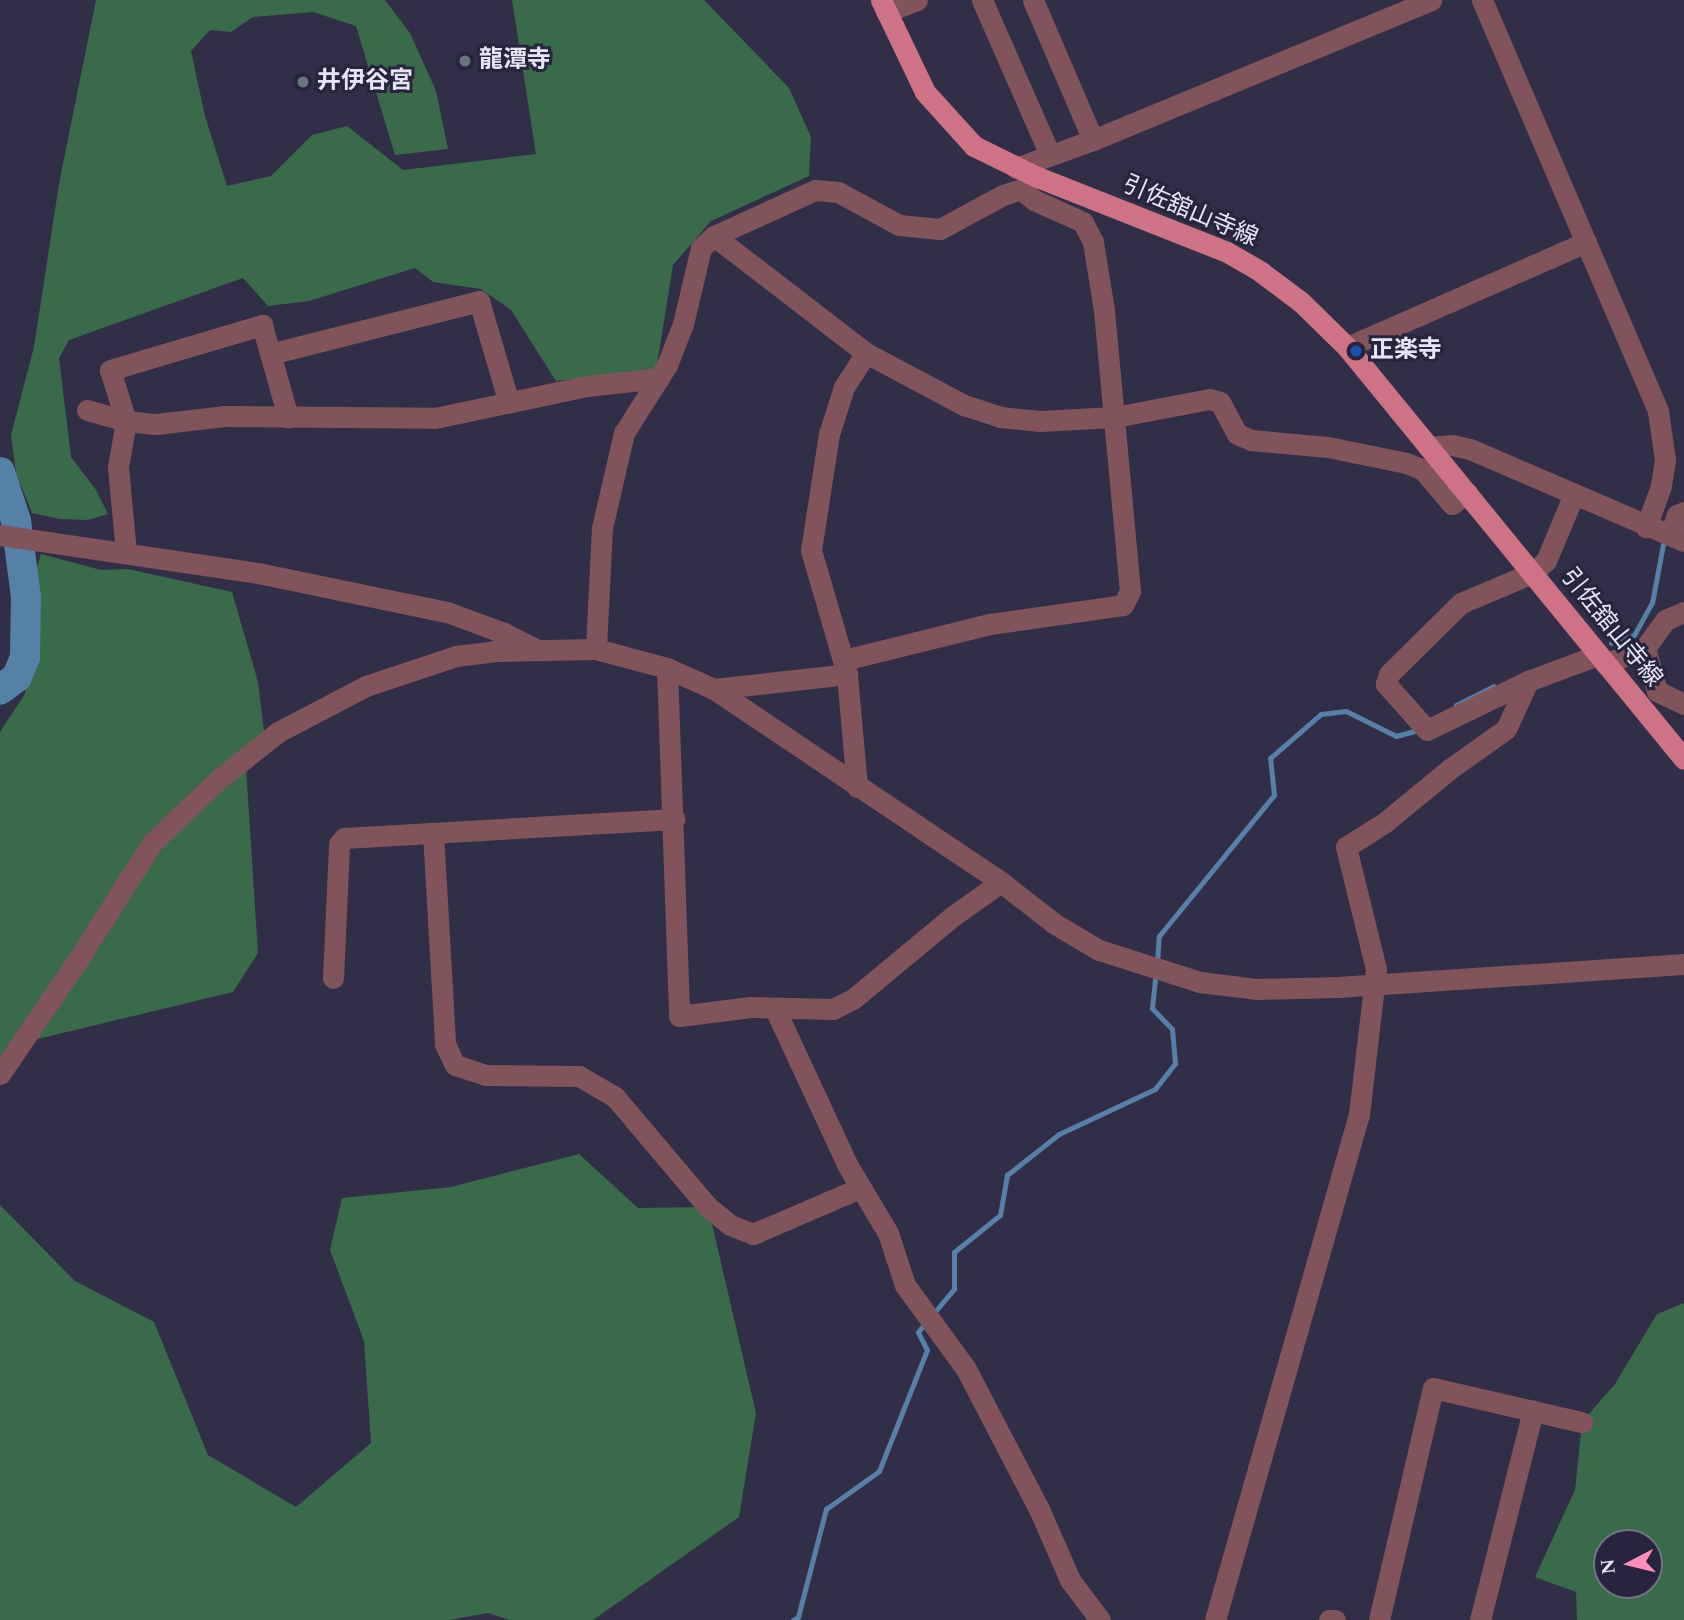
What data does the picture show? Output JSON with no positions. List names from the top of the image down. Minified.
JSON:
{"streets":{"main road":["引佐舘山寺線"]},"places":["龍潭寺","井伊谷宮","正楽寺"],"north":"left"}
